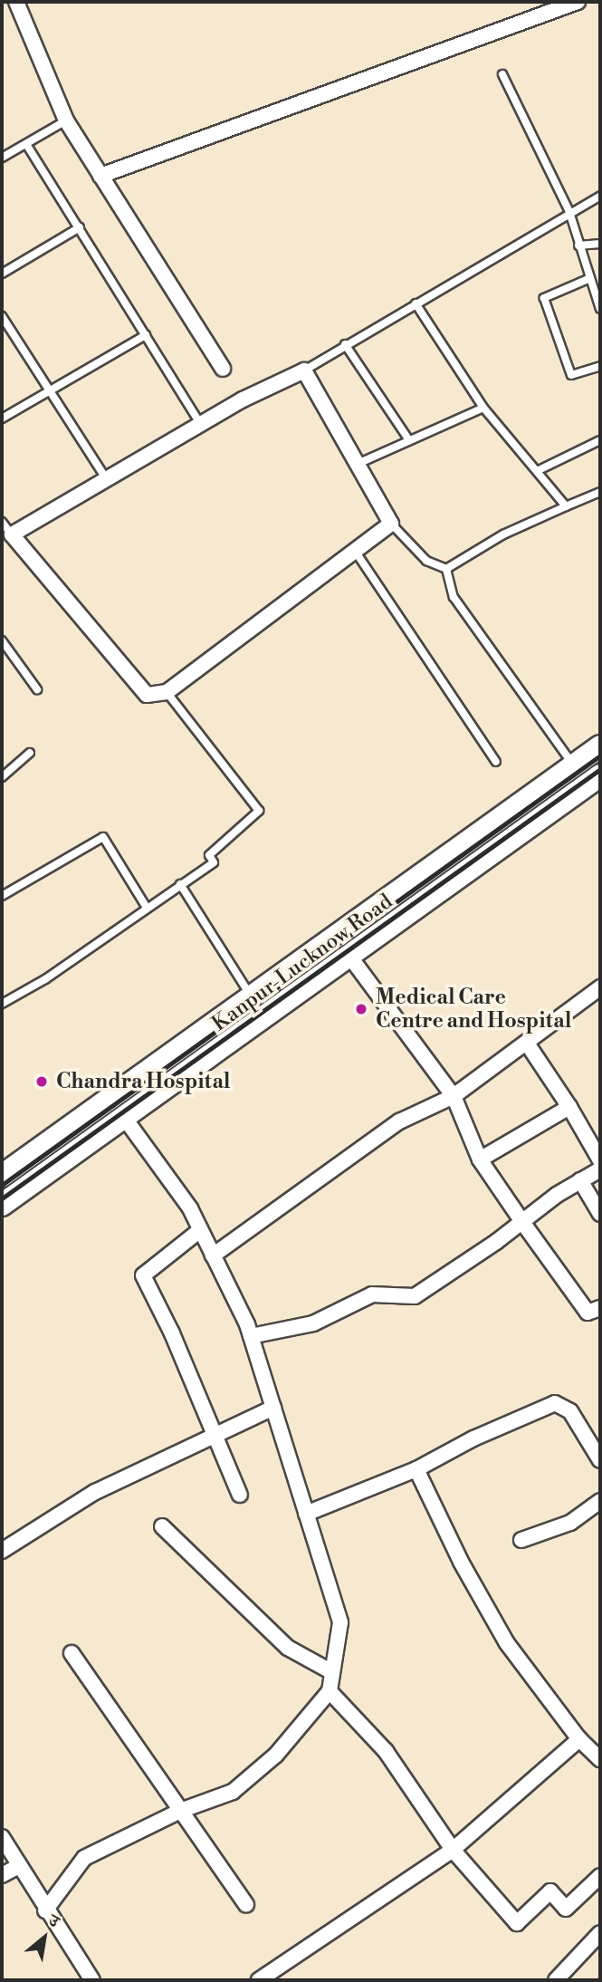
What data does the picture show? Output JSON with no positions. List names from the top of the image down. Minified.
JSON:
{"streets":{"main road":["Kanpur-Lucknow Road"]},"places":["Medical Care Centre and Hospital","Chandra Hospital"],"north":"top right"}
